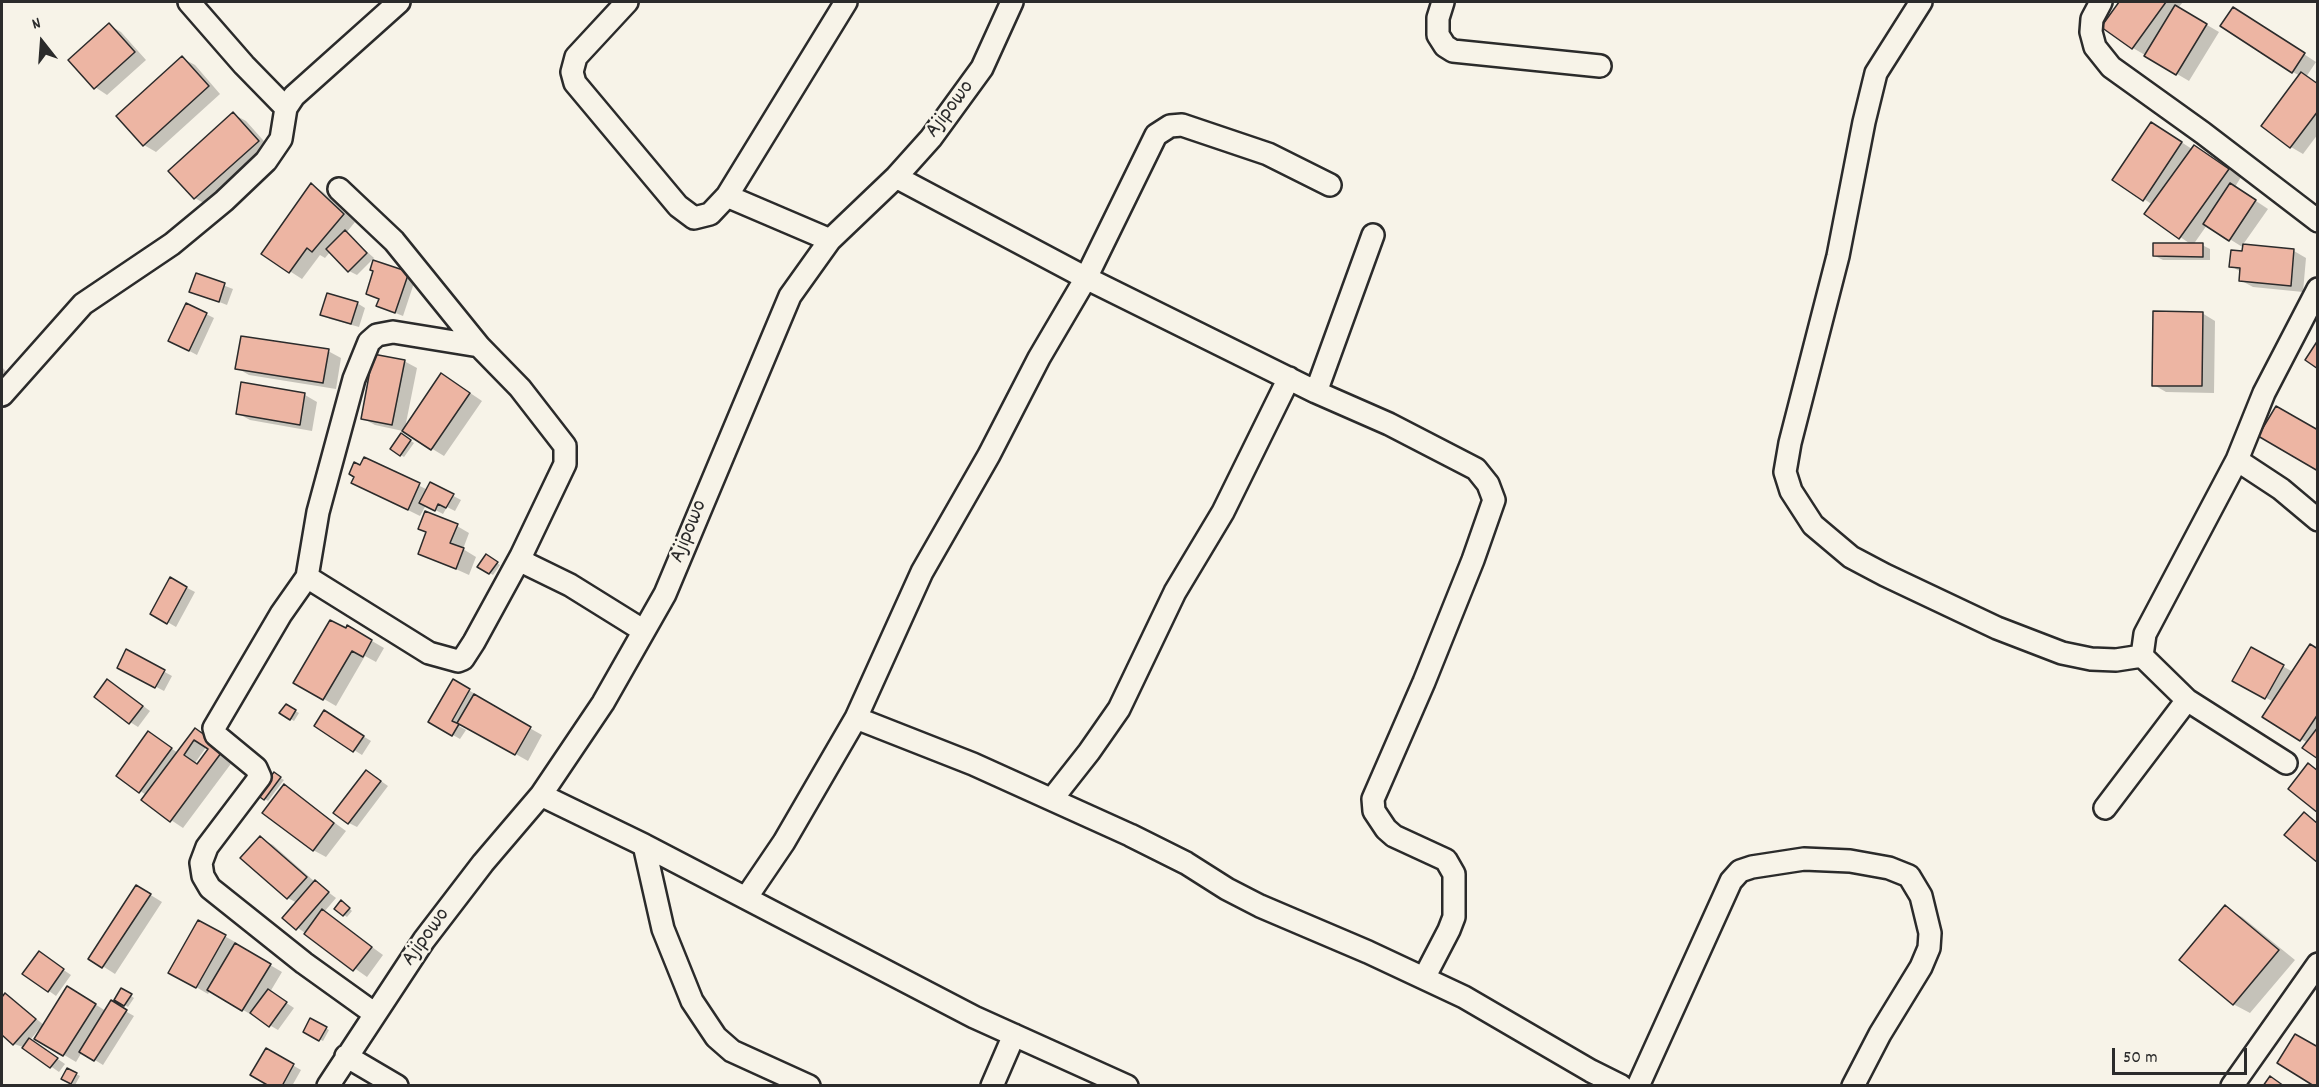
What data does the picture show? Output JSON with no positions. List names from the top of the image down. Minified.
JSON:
{"streets":{"street":["Ajipowo"]},"scale_bar":"50 m","north":"top"}
